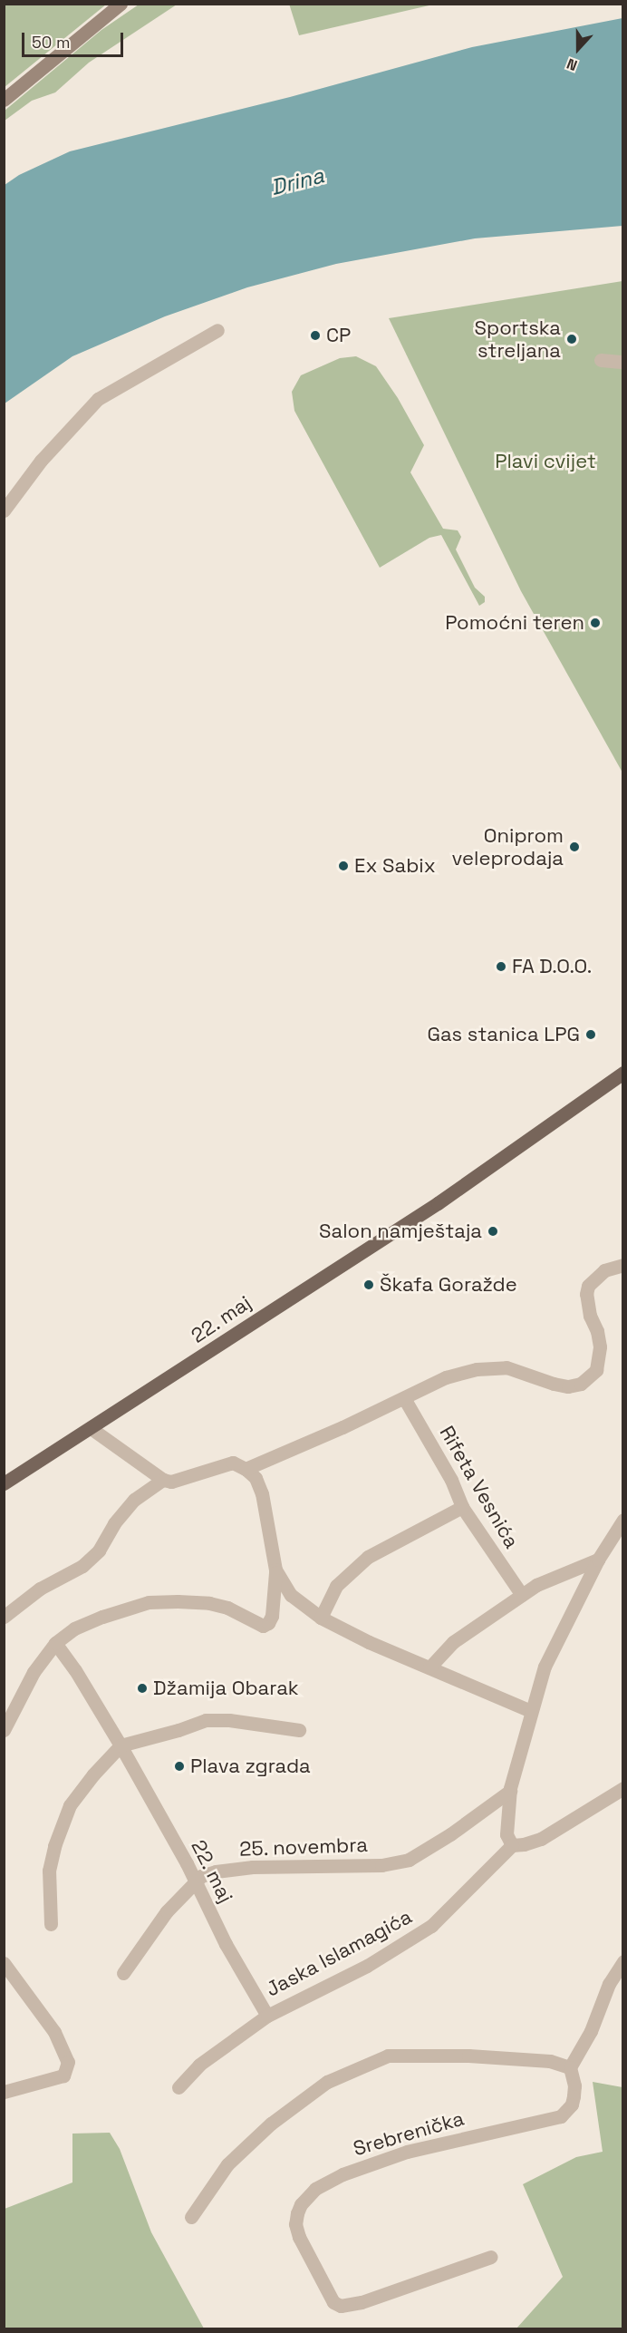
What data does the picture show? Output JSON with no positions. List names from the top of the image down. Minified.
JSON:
{"streets":{"main road":["22. maj"],"street":["Rifeta Vesnića","25. novembra","Jaska Islamagića","Srebrenička"]},"crossings":[["22. maj","25. novembra"],["22. maj","Jaska Islamagića"]],"water":["Drina"],"parks":["Plavi cvijet"],"places":["CP","Sportska streljana","Pomoćni teren","Oniprom veleprodaja","Ex Sabix","FA D.O.O.","Gas stanica LPG","Salon namještaja","Škafa Goražde","Džamija Obarak","Plava zgrada"],"scale_bar":"50 m","north":"bottom"}
